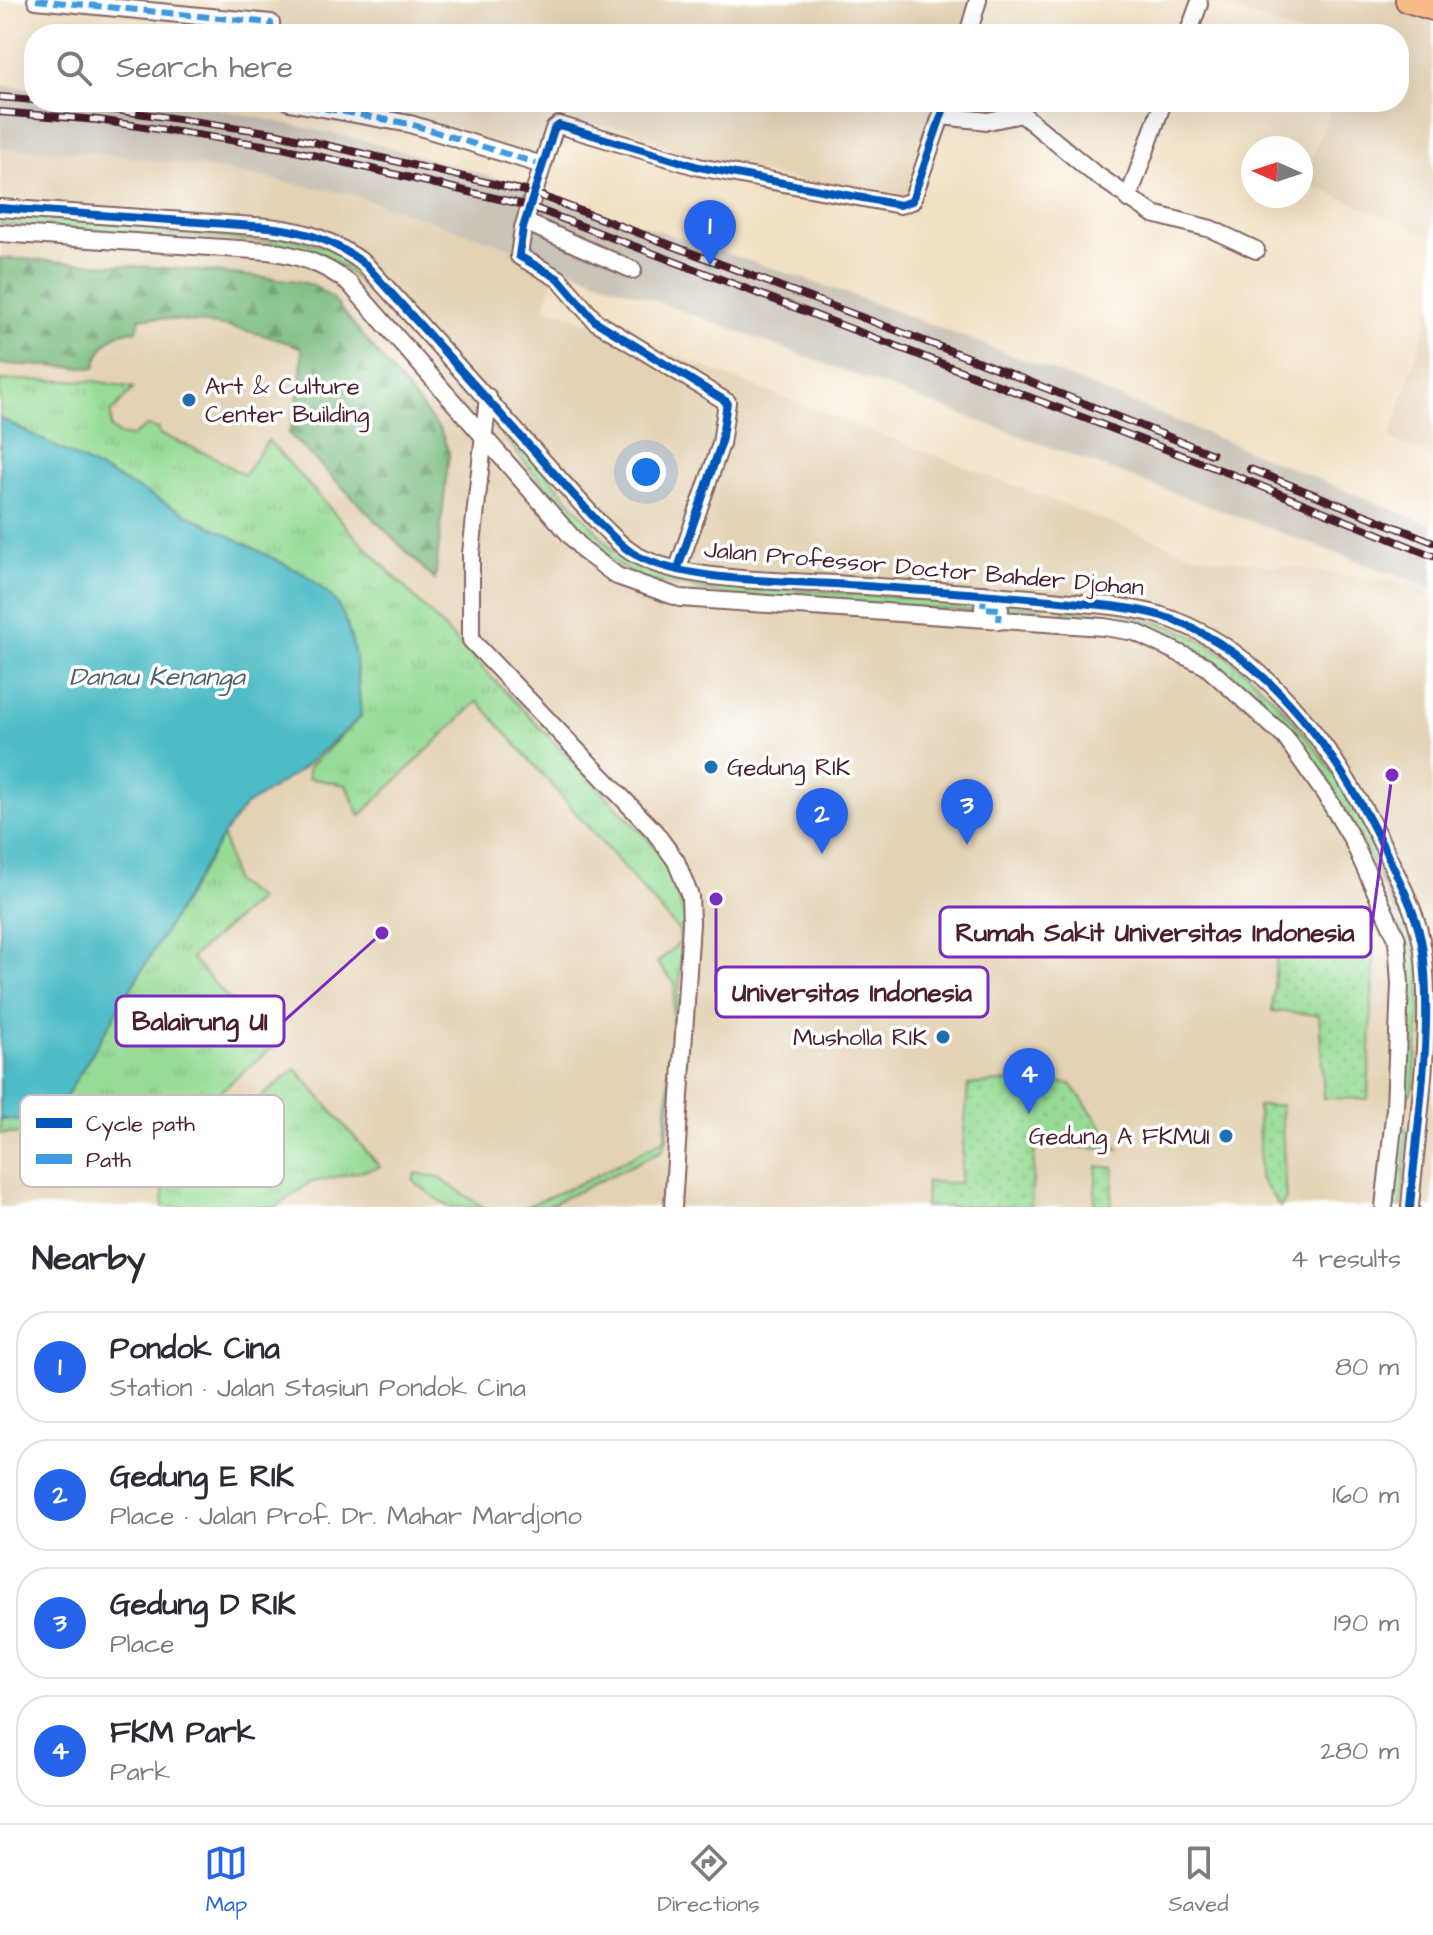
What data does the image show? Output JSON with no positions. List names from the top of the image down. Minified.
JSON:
{"streets":{"street":["Jalan Professor Doctor Bahder Djohan"]},"water":["Danau Kenanga"],"places":["Art & Culture Center Building","Gedung RIK","Rumah Sakit Universitas Indonesia","Universitas Indonesia","Balairung UI","Musholla RIK","Gedung A FKMUI"],"legend":["Cycle path","Path"],"north":"left","page":{"search":"Search here","pins":["1","3","2","4"],"heading":["Nearby","4 results"],"list":[{"mark":"1","name":"Pondok Cina","note":"Station · Jalan Stasiun Pondok Cina","value":"80 m"},{"mark":"2","name":"Gedung E RIK","note":"Place · Jalan Prof. Dr. Mahar Mardjono","value":"160 m"},{"mark":"3","name":"Gedung D RIK","note":"Place","value":"190 m"},{"mark":"4","name":"FKM Park","note":"Park","value":"280 m"}],"nav":["Map","Directions","Saved"]}}
